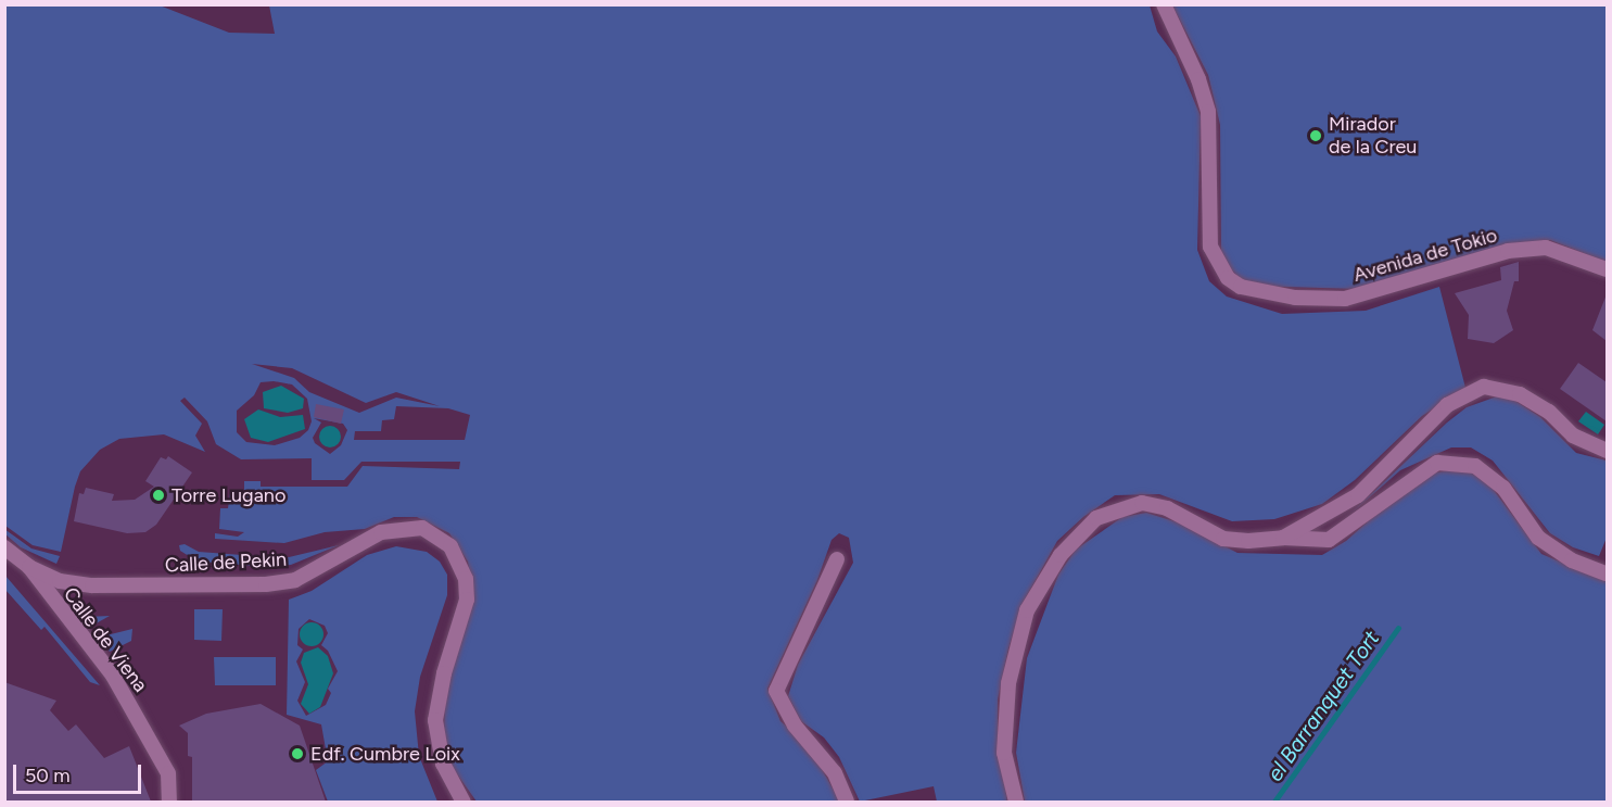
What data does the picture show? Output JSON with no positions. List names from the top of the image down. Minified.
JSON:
{"streets":{"street":["Avenida de Tokio","Calle de Pekin","Calle de Viena"]},"crossings":[["Calle de Pekin","Calle de Viena"]],"water":["el Barranquet Tort"],"places":["Mirador de la Creu","Torre Lugano","Edf. Cumbre Loix"],"scale_bar":"50 m"}
